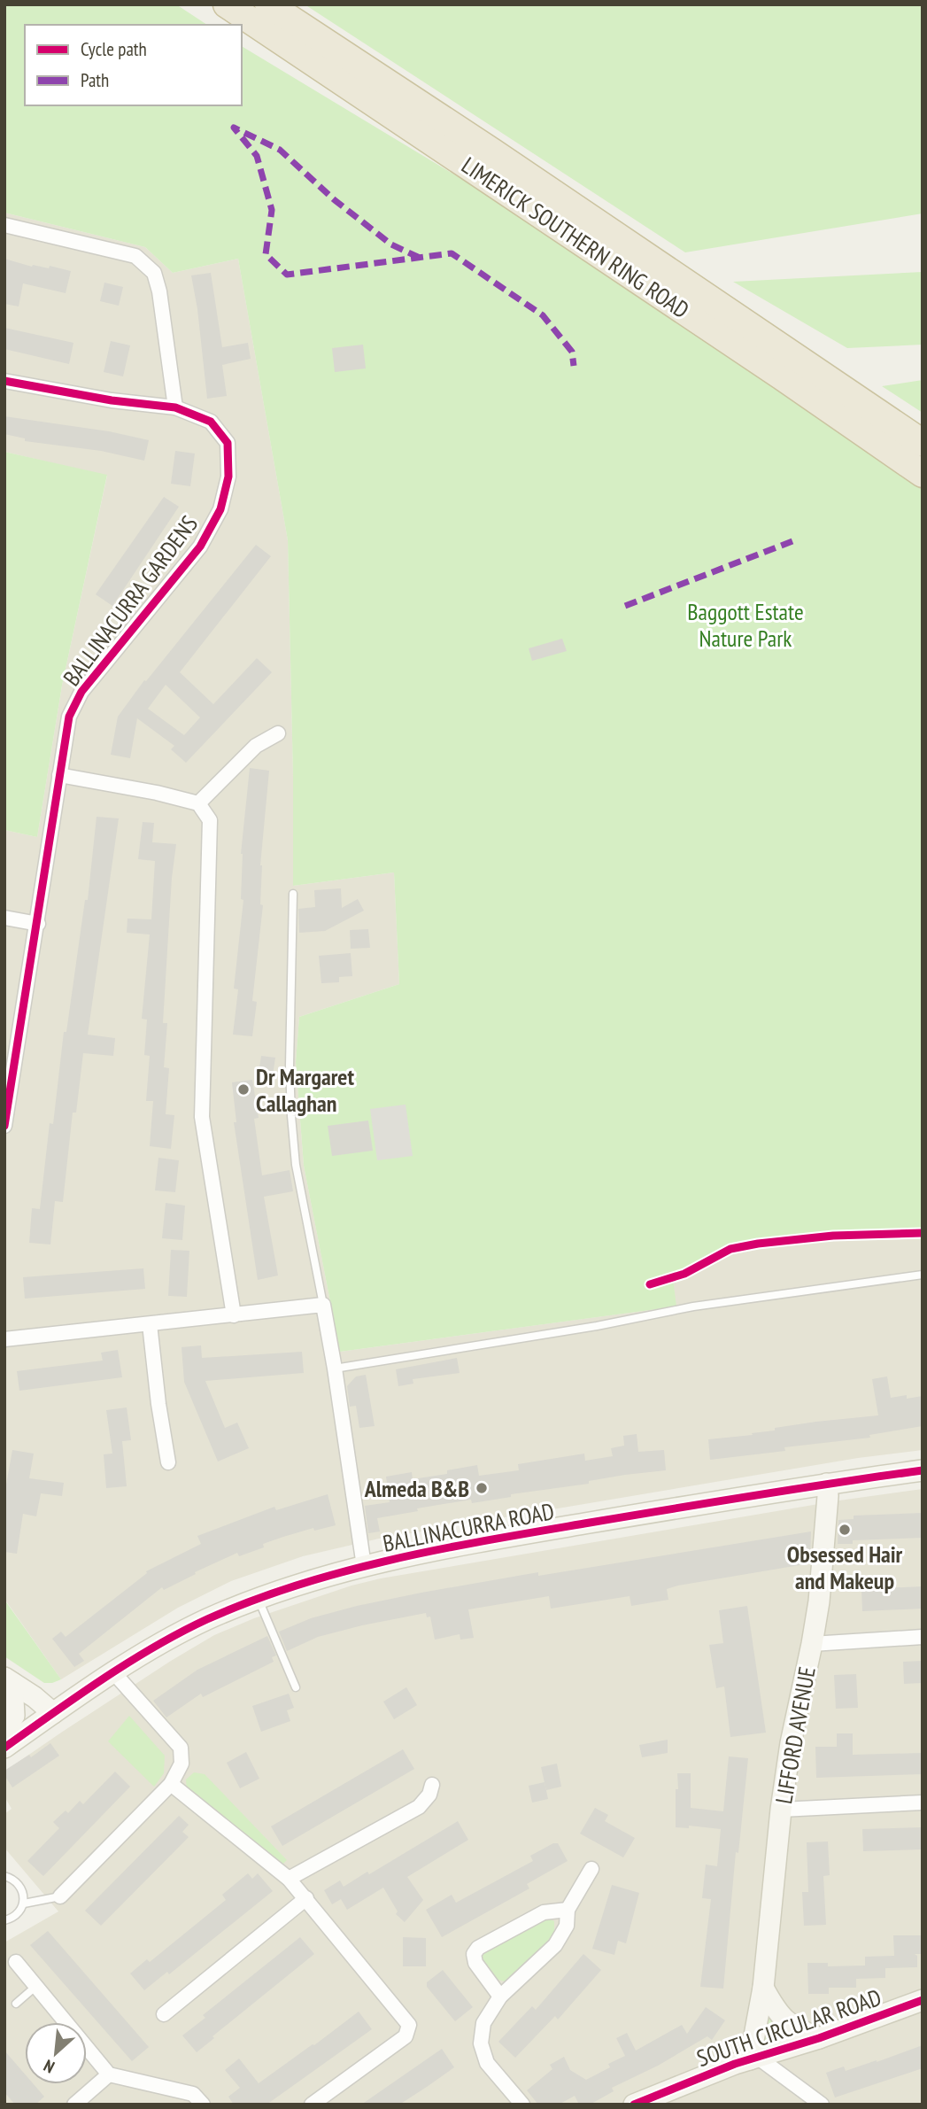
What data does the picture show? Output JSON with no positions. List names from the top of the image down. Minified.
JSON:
{"streets":{"highway":["LIMERICK SOUTHERN RING ROAD"],"main road":["BALLINACURRA ROAD","LIFFORD AVENUE","SOUTH CIRCULAR ROAD"],"street":["BALLINACURRA GARDENS"]},"crossings":[["BALLINACURRA ROAD","LIFFORD AVENUE"],["LIFFORD AVENUE","SOUTH CIRCULAR ROAD"]],"parks":["Baggott Estate Nature Park"],"places":["Dr Margaret Callaghan","Almeda B&B","Obsessed Hair and Makeup"],"legend":["Cycle path","Path"],"north":"bottom left"}
